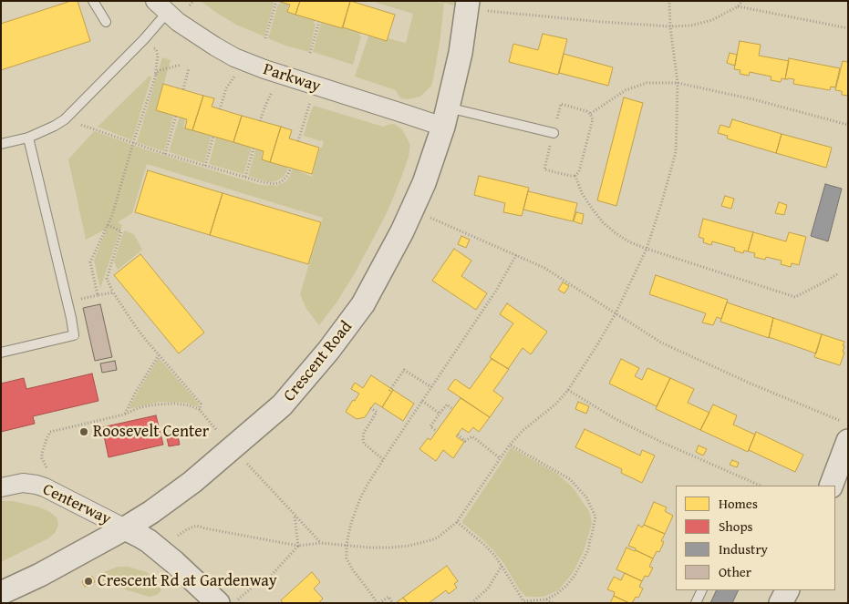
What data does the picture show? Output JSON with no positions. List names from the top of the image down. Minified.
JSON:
{"streets":{"street":["Parkway","Crescent Road","Centerway"]},"crossings":[["Parkway","Crescent Road"],["Crescent Road","Centerway"]],"places":["Roosevelt Center","Crescent Rd at Gardenway"],"legend":["Homes","Shops","Industry","Other"]}
